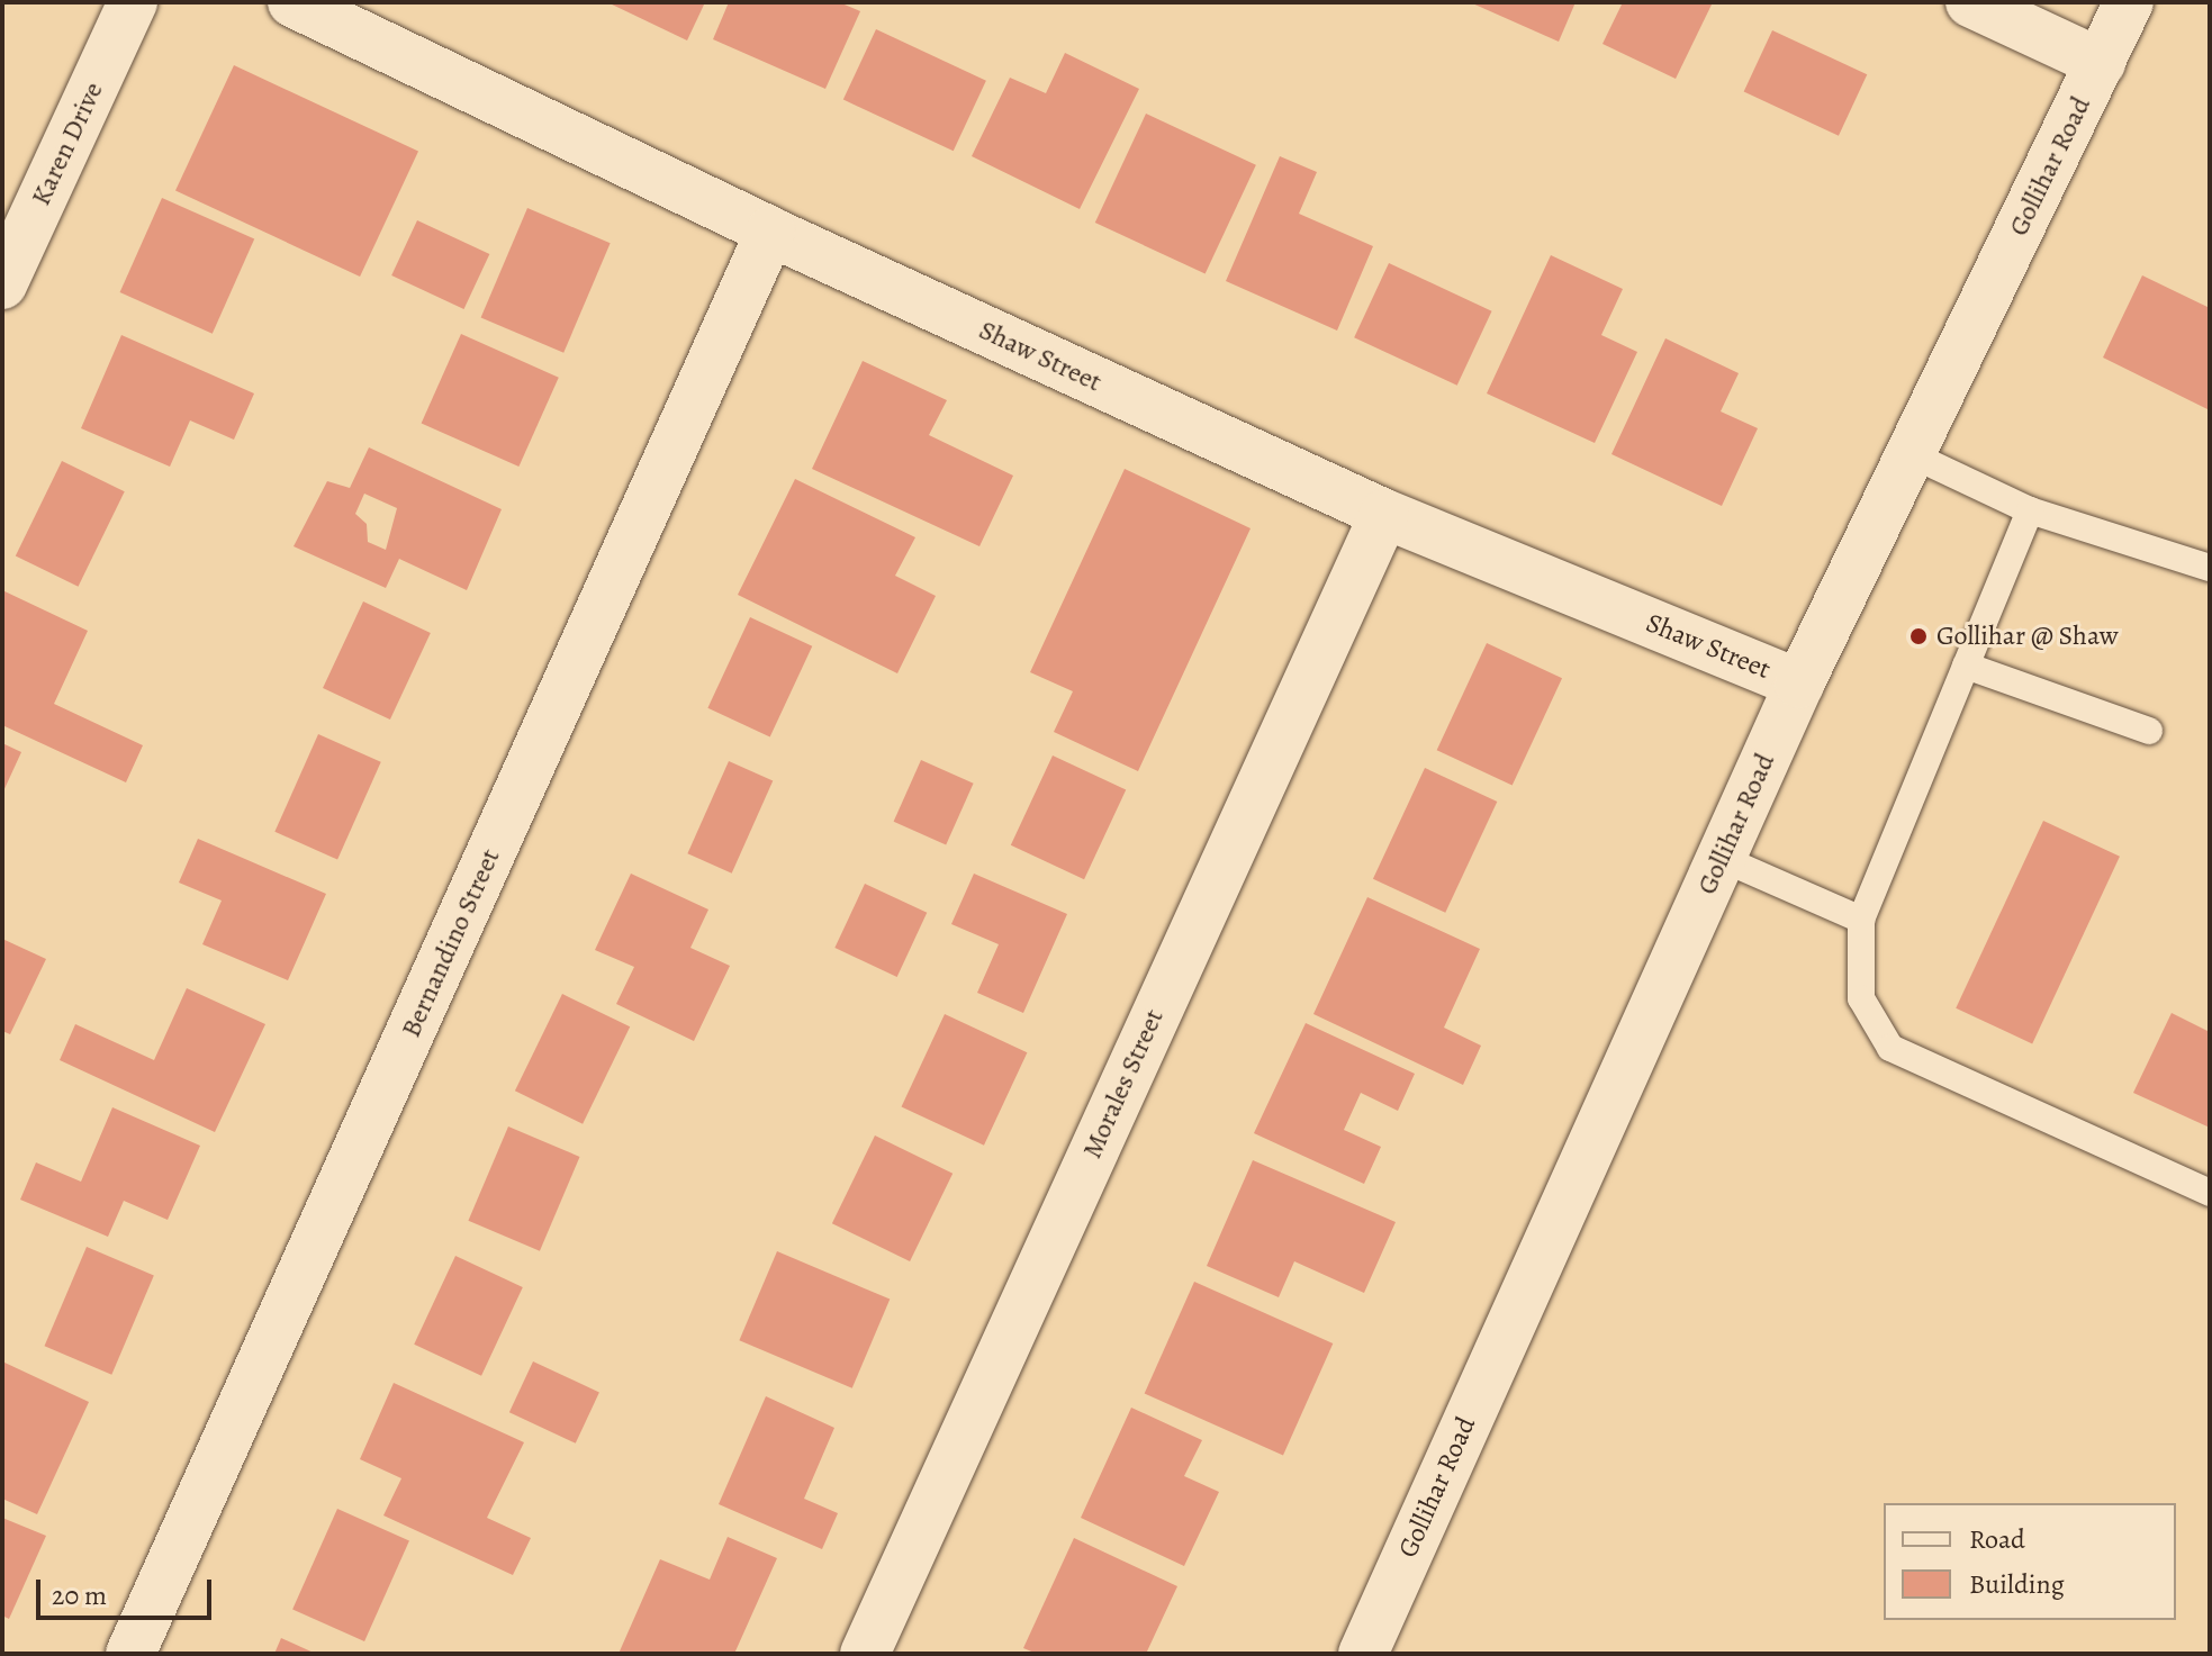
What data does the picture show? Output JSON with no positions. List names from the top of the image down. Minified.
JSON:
{"streets":{"street":["Karen Drive","Gollihar Road","Shaw Street","Bernandino Street","Morales Street"]},"crossings":[["Gollihar Road","Shaw Street"],["Shaw Street","Bernandino Street"],["Shaw Street","Morales Street"]],"places":["Gollihar @ Shaw"],"legend":["Road","Building"],"scale_bar":"20 m"}
